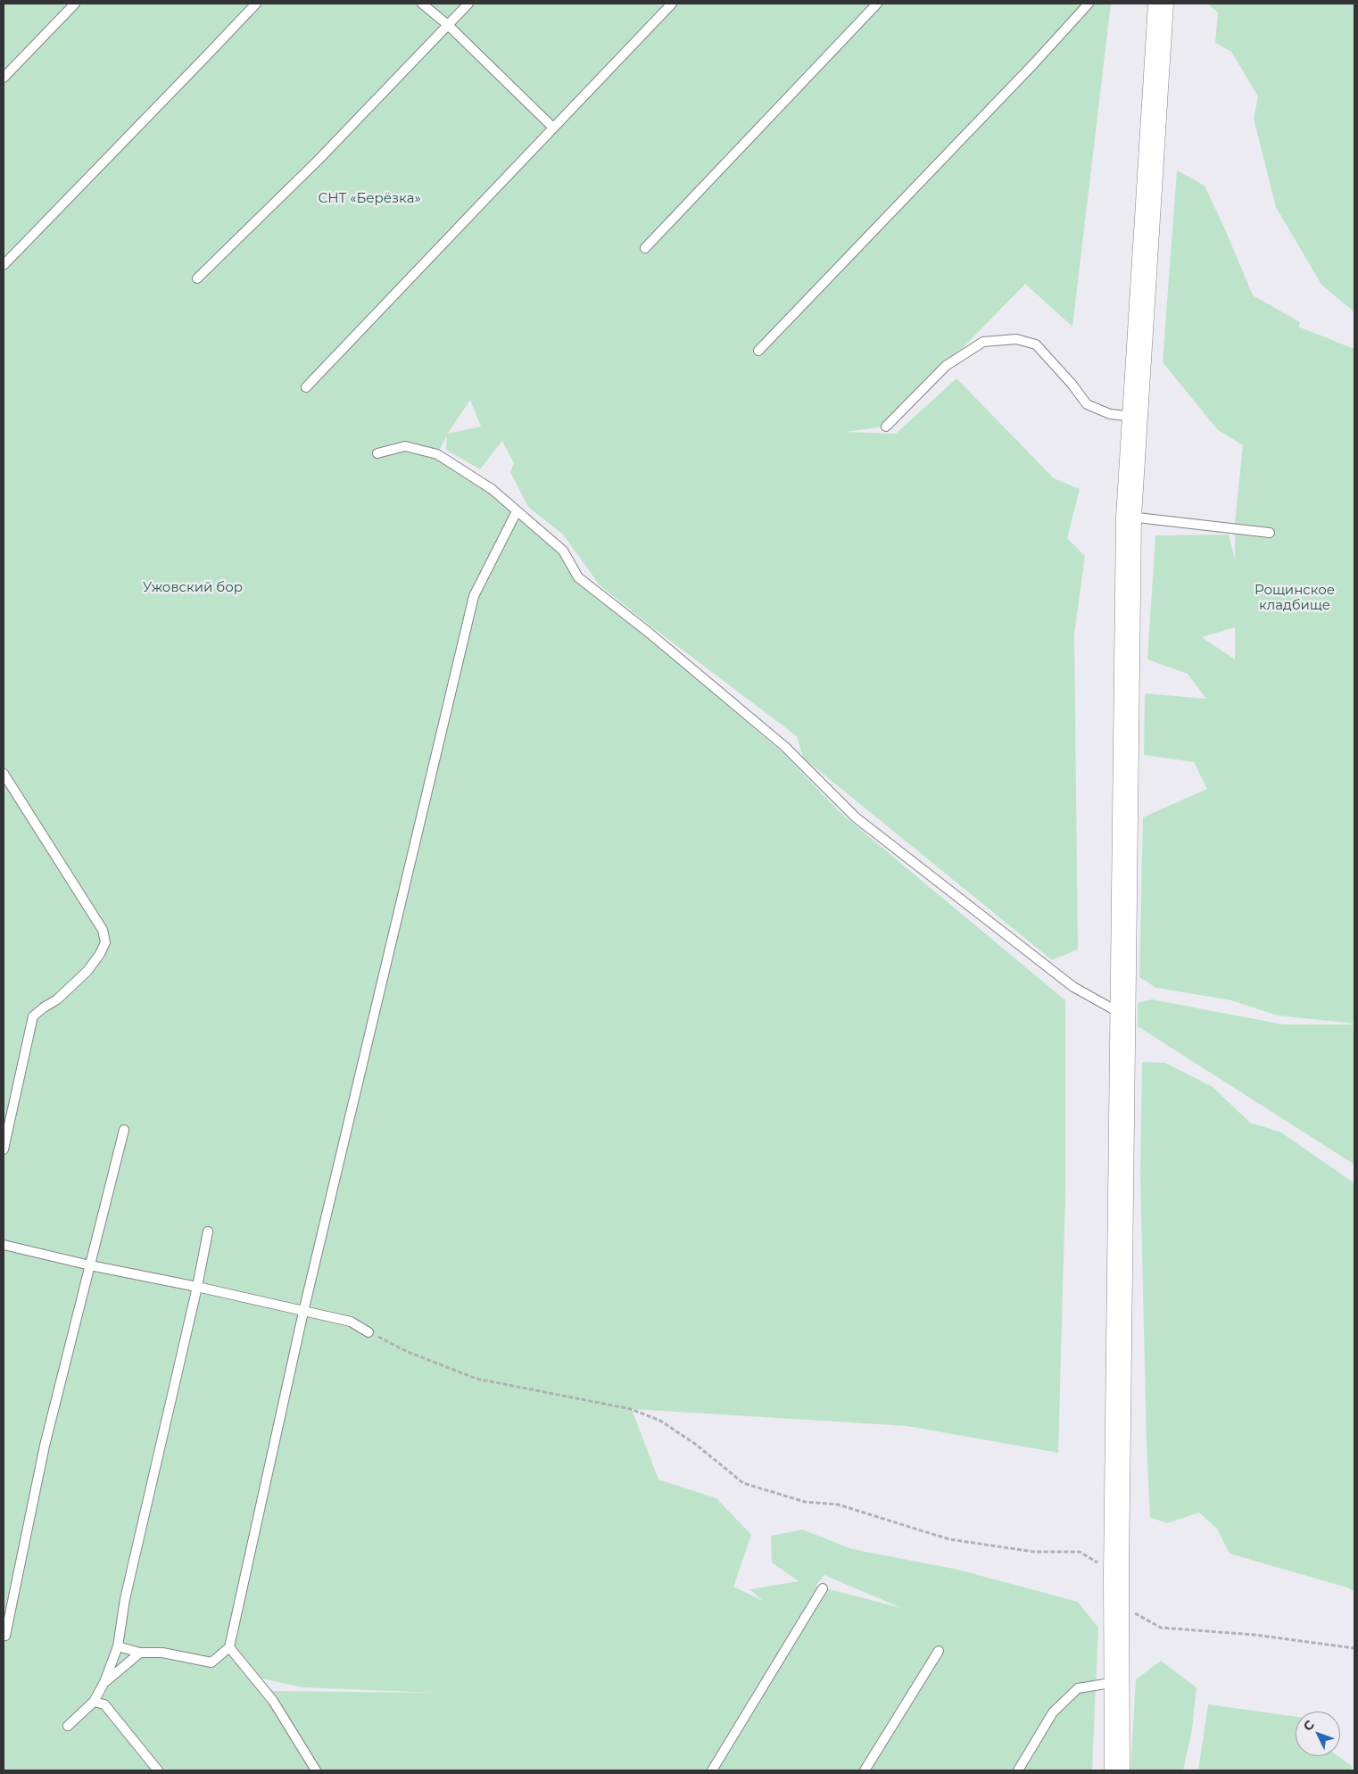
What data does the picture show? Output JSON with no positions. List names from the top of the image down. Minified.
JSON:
{"parks":["СНТ «Берёзка»","Ужовский бор","Рощинское кладбище"],"north":"top left"}
